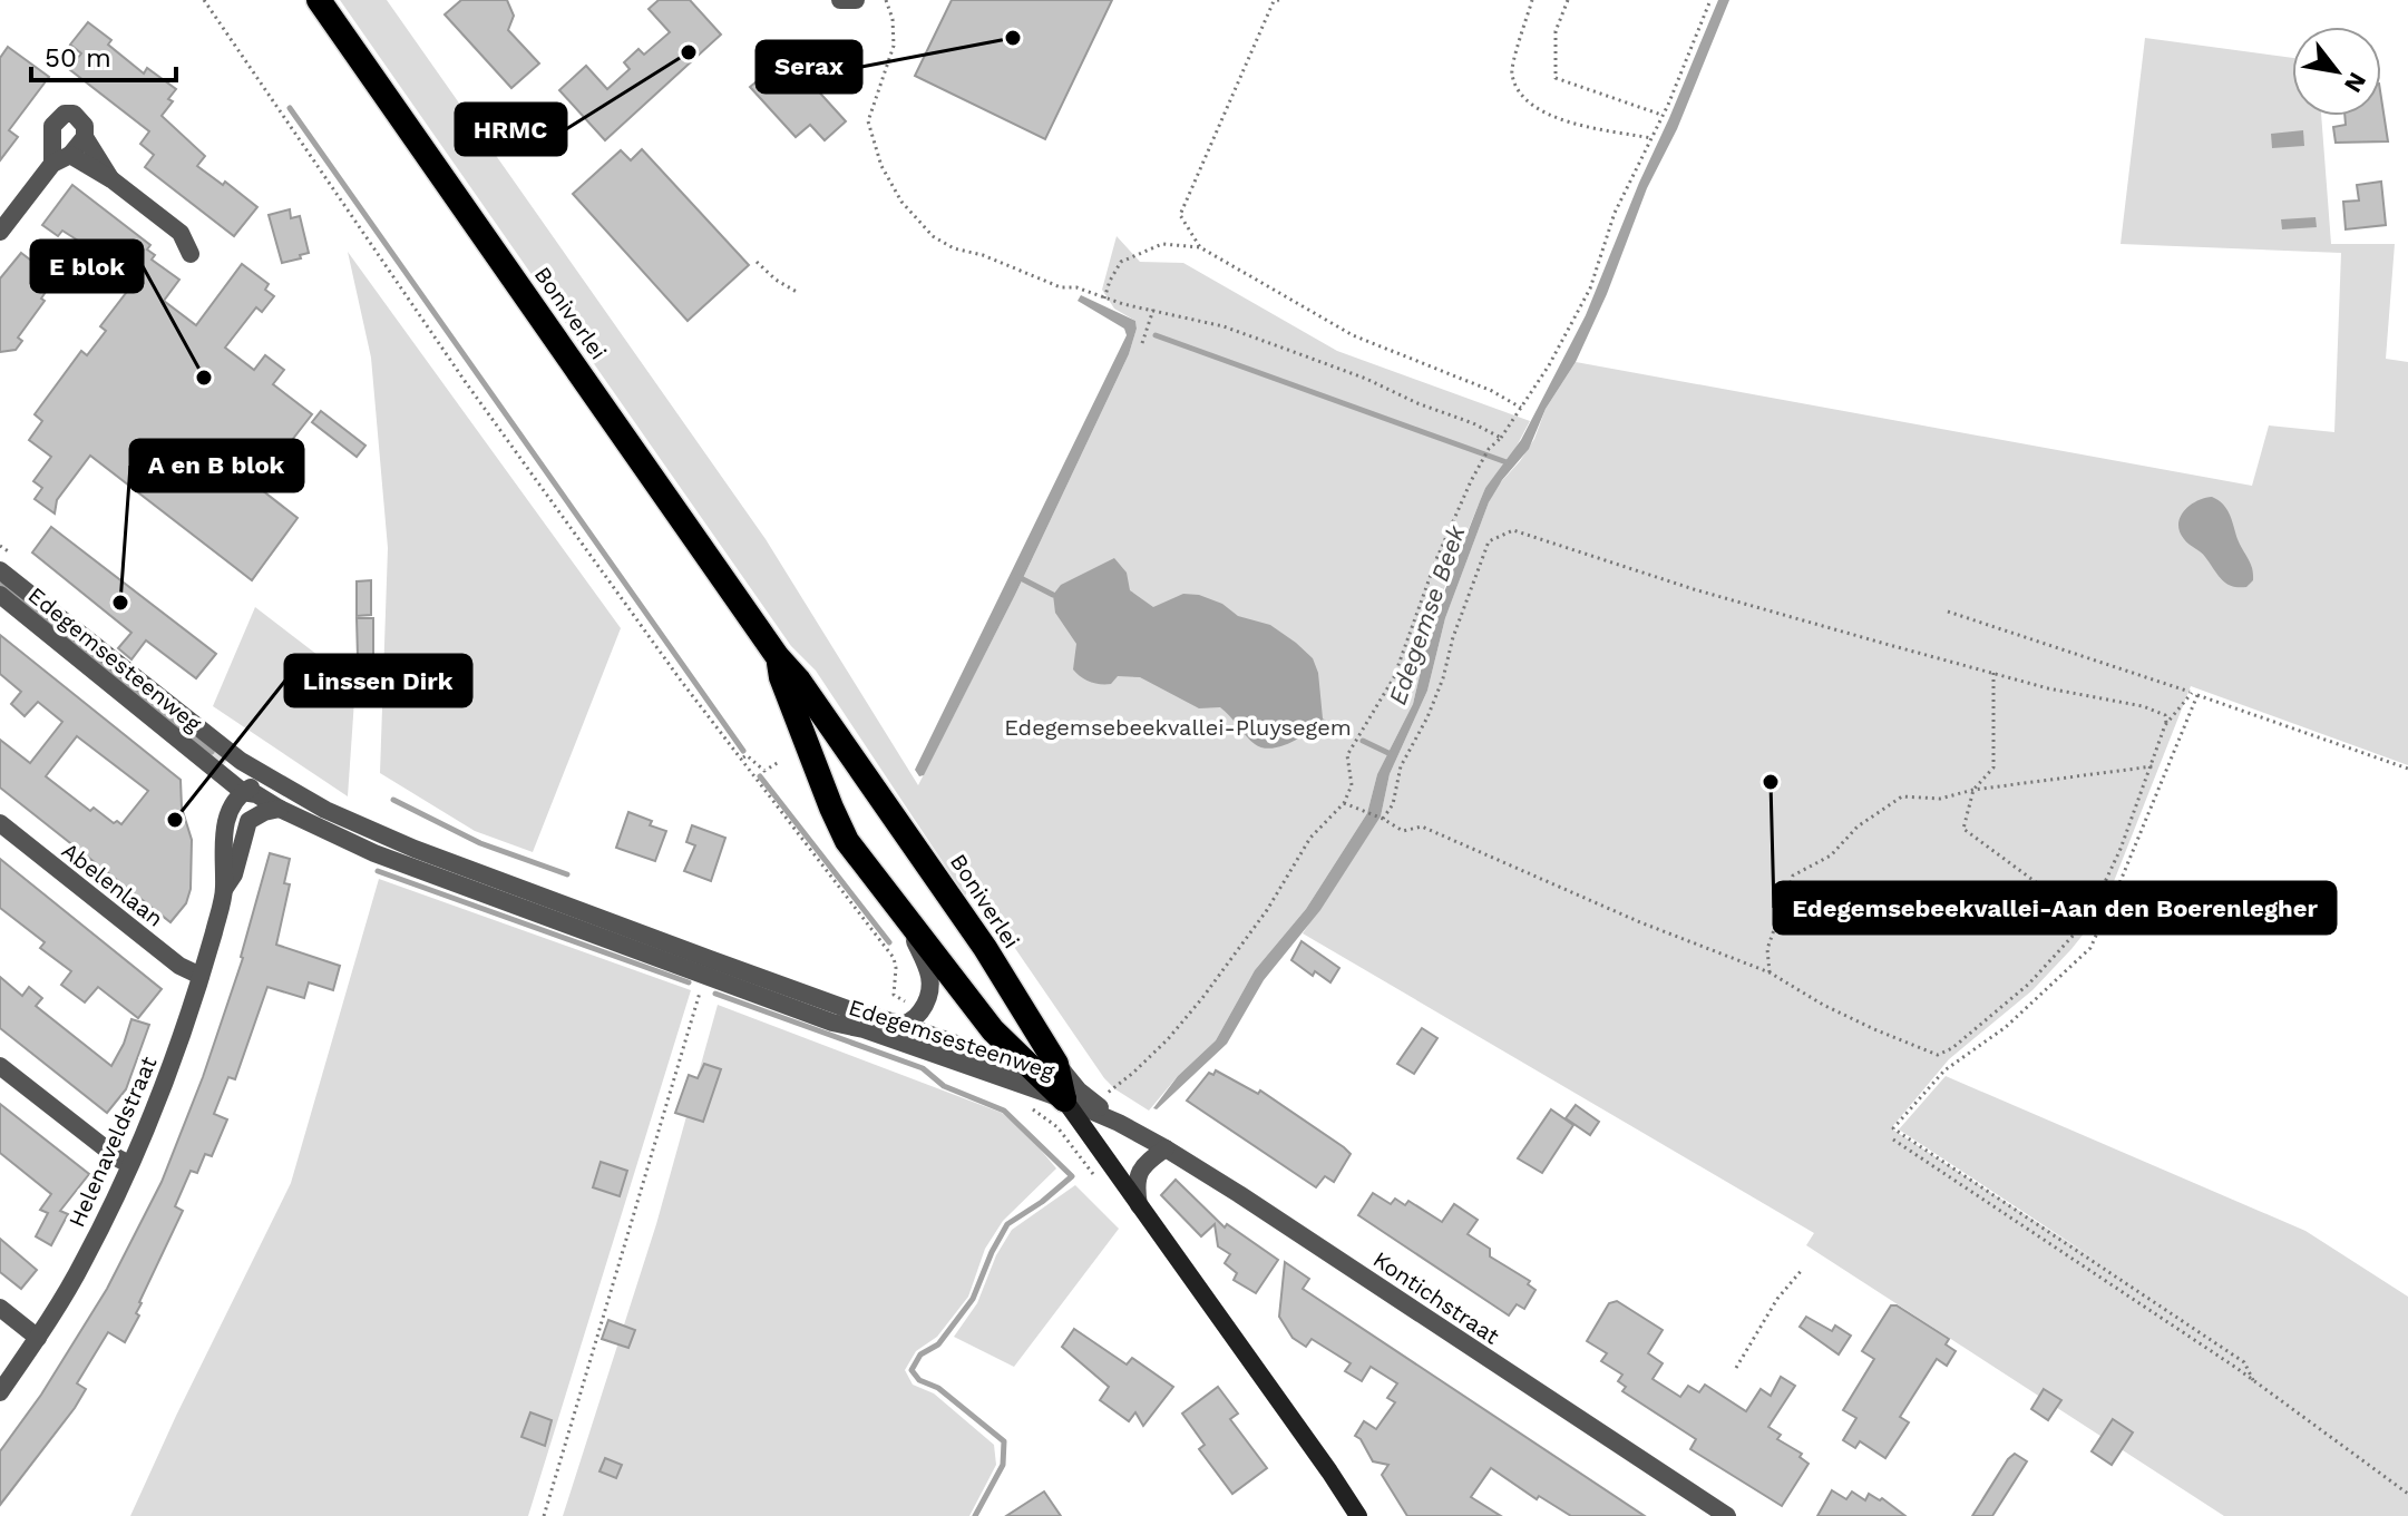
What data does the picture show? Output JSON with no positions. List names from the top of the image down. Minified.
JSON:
{"streets":{"highway":["Boniverlei"],"street":["Edegemsesteenweg","Abelenlaan","Helenaveldstraat","Kontichstraat"]},"crossings":[["Boniverlei","Edegemsesteenweg"],["Boniverlei","Kontichstraat"],["Edegemsesteenweg","Helenaveldstraat"],["Edegemsesteenweg","Kontichstraat"],["Abelenlaan","Helenaveldstraat"]],"water":["Edegemse Beek"],"parks":["Edegemsebeekvallei-Pluysegem"],"places":["Serax","HRMC","E blok","A en B blok","Edegemsebeekvallei-Aan den Boerenlegher","Linssen Dirk"],"scale_bar":"50 m","north":"bottom right"}
